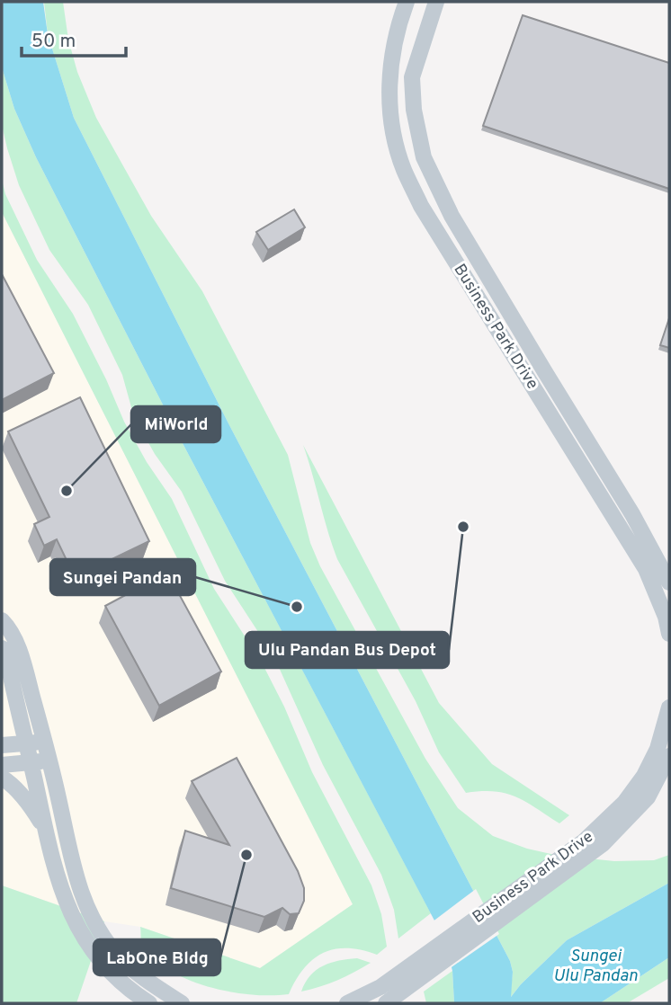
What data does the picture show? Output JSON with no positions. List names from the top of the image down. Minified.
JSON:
{"streets":{"street":["Business Park Drive"]},"water":["Sungei Ulu Pandan"],"places":["MiWorld","Ulu Pandan Bus Depot","Sungei Pandan","LabOne Bldg"],"scale_bar":"50 m"}
